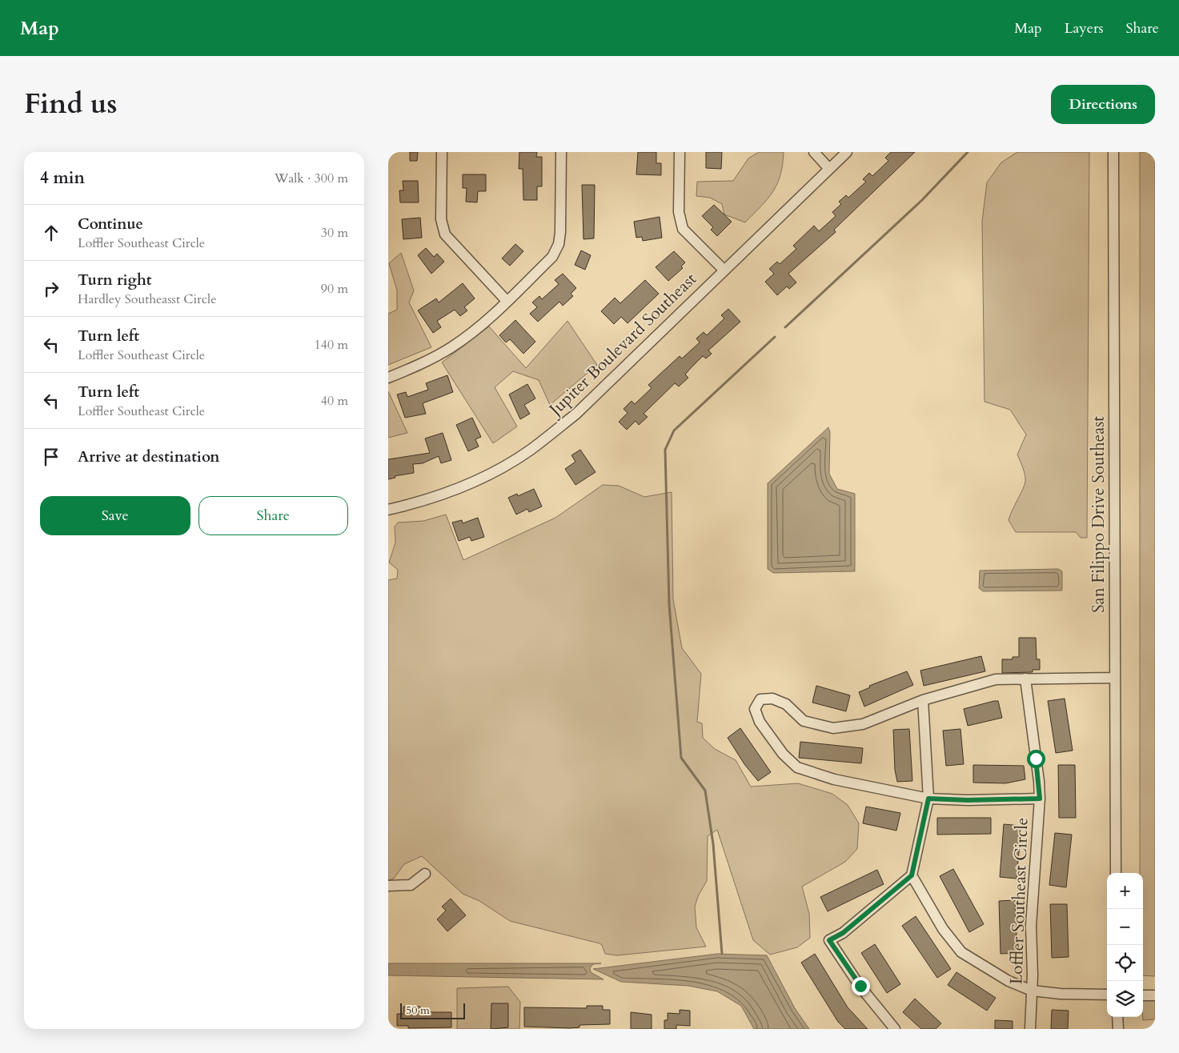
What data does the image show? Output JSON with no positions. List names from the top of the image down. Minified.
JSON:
{"streets":{"street":["Jupiter Boulevard Southeast","San Filippo Drive Southeast","Loffler Southeast Circle"]},"scale_bar":"50 m","page":{"header":"Map","nav":["Map","Layers","Share"],"title":"Find us","buttons":["Directions",["Save","Share"]],"heading":["4 min","Walk · 300 m"],"list":[["Continue","Loffler Southeast Circle","30 m"],["Turn right","Hardley Southeasst Circle","90 m"],["Turn left","Loffler Southeast Circle","140 m"],["Turn left","Loffler Southeast Circle","40 m"],"Arrive at destination"],"map_buttons":["+","−"],"scale":"50 m"}}
